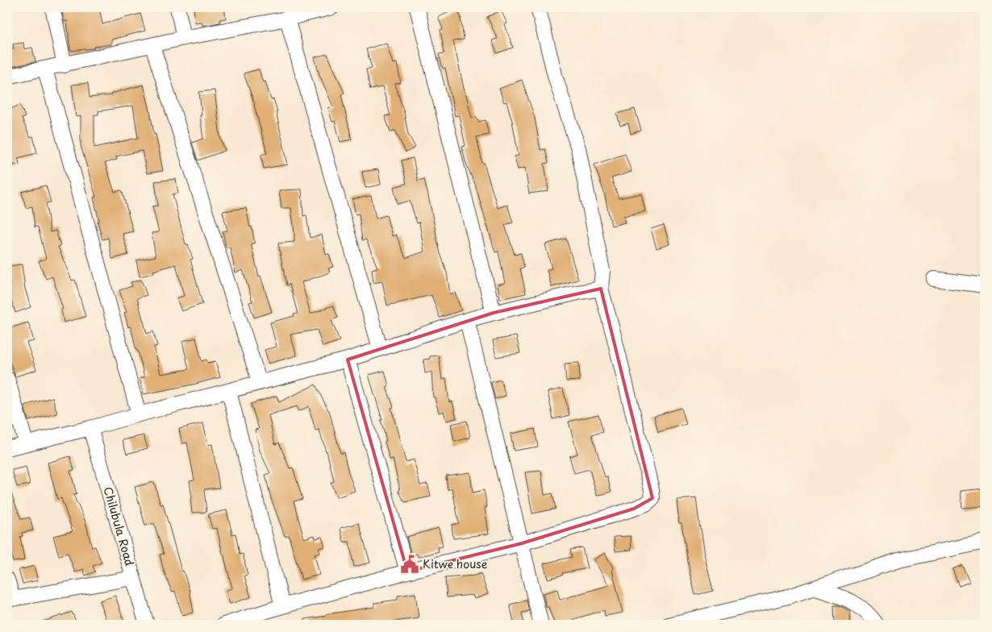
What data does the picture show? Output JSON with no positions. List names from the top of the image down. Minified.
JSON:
{"streets":{"street":["Chilubula Road"]},"places":{"public building":["Kitwe house"]}}
